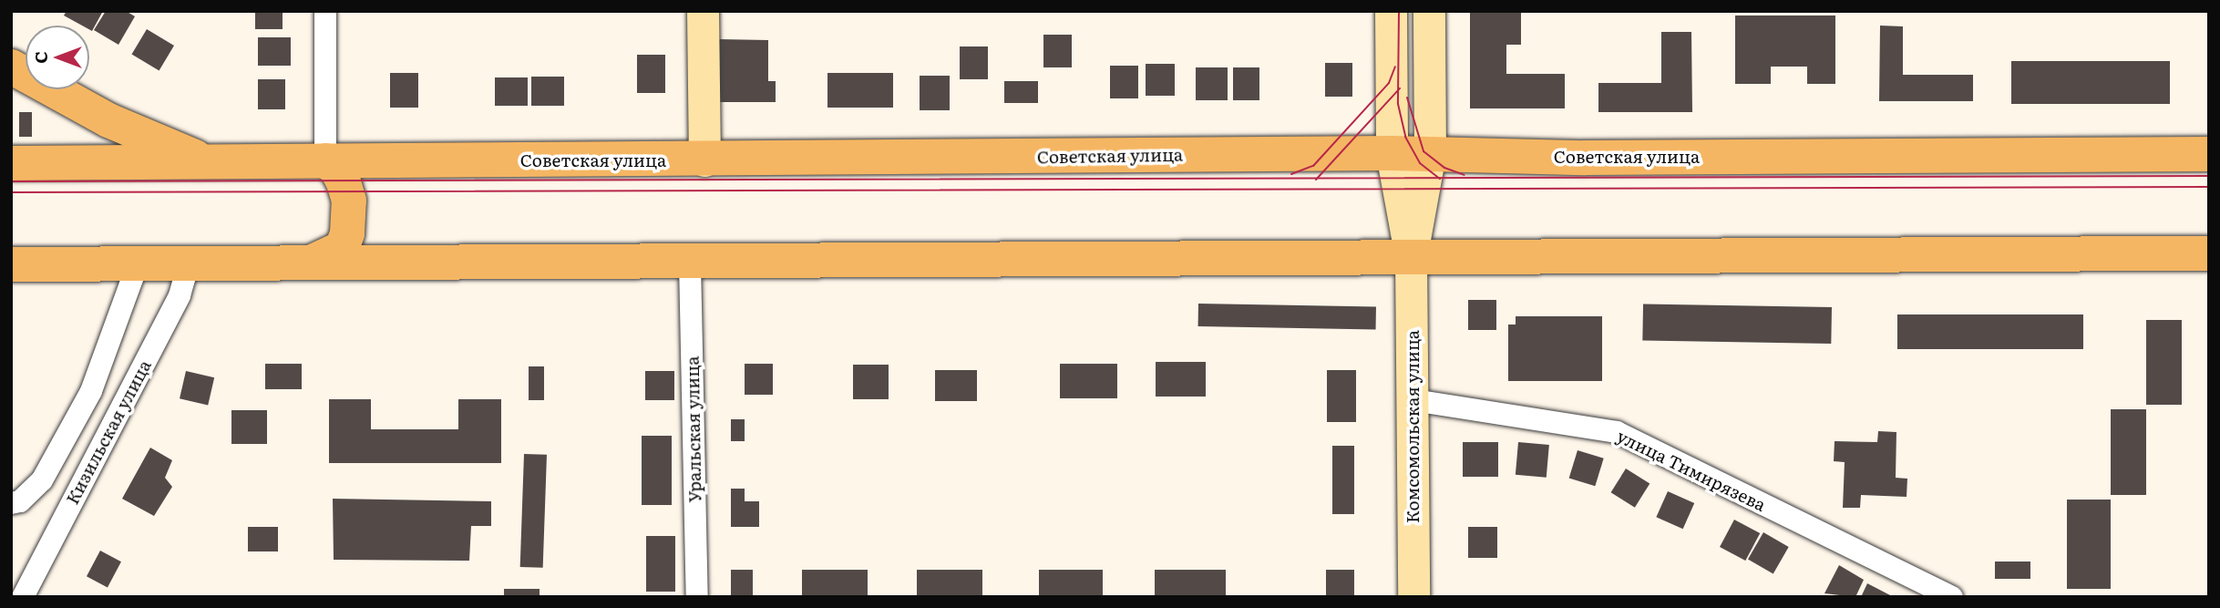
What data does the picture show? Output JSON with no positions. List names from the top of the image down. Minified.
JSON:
{"streets":{"main road":["Советская улица","Комсомольская улица"],"street":["Уральская улица","Кизильская улица","улица Тимирязева"]},"crossings":[["Советская улица","Комсомольская улица"],["Комсомольская улица","улица Тимирязева"]],"north":"left"}
